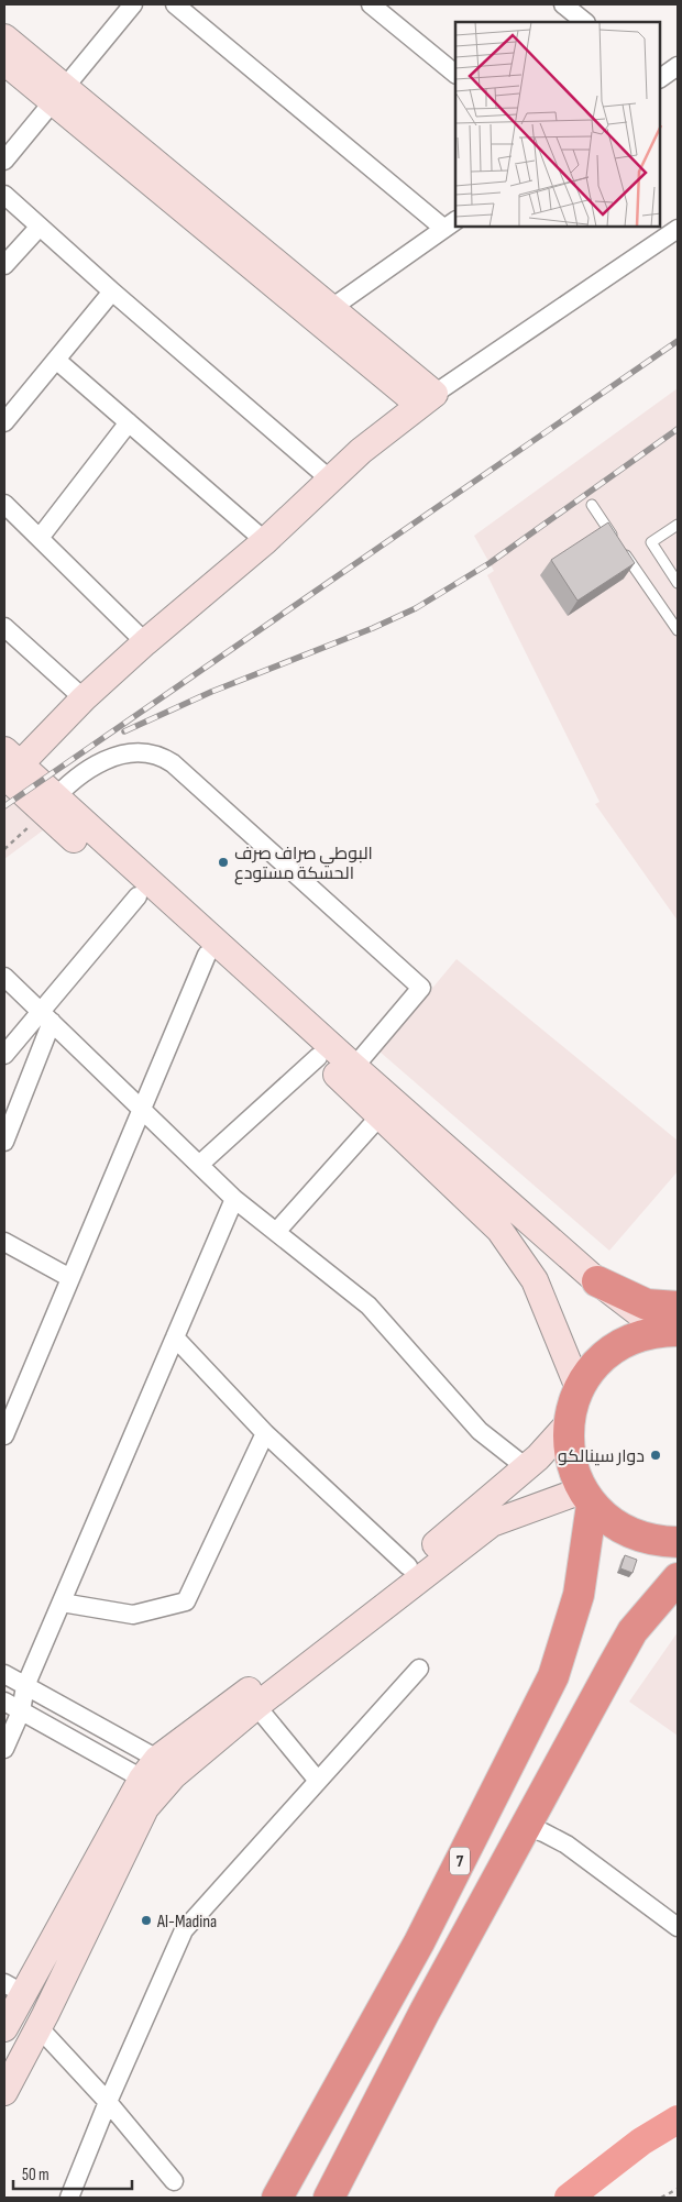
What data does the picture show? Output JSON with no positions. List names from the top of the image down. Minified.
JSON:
{"streets":{"highway":["7"]},"places":["البوطي صراف صرف الحسكة مستودع","دوار سينالكو","Al-Madina"],"scale_bar":"50 m"}
